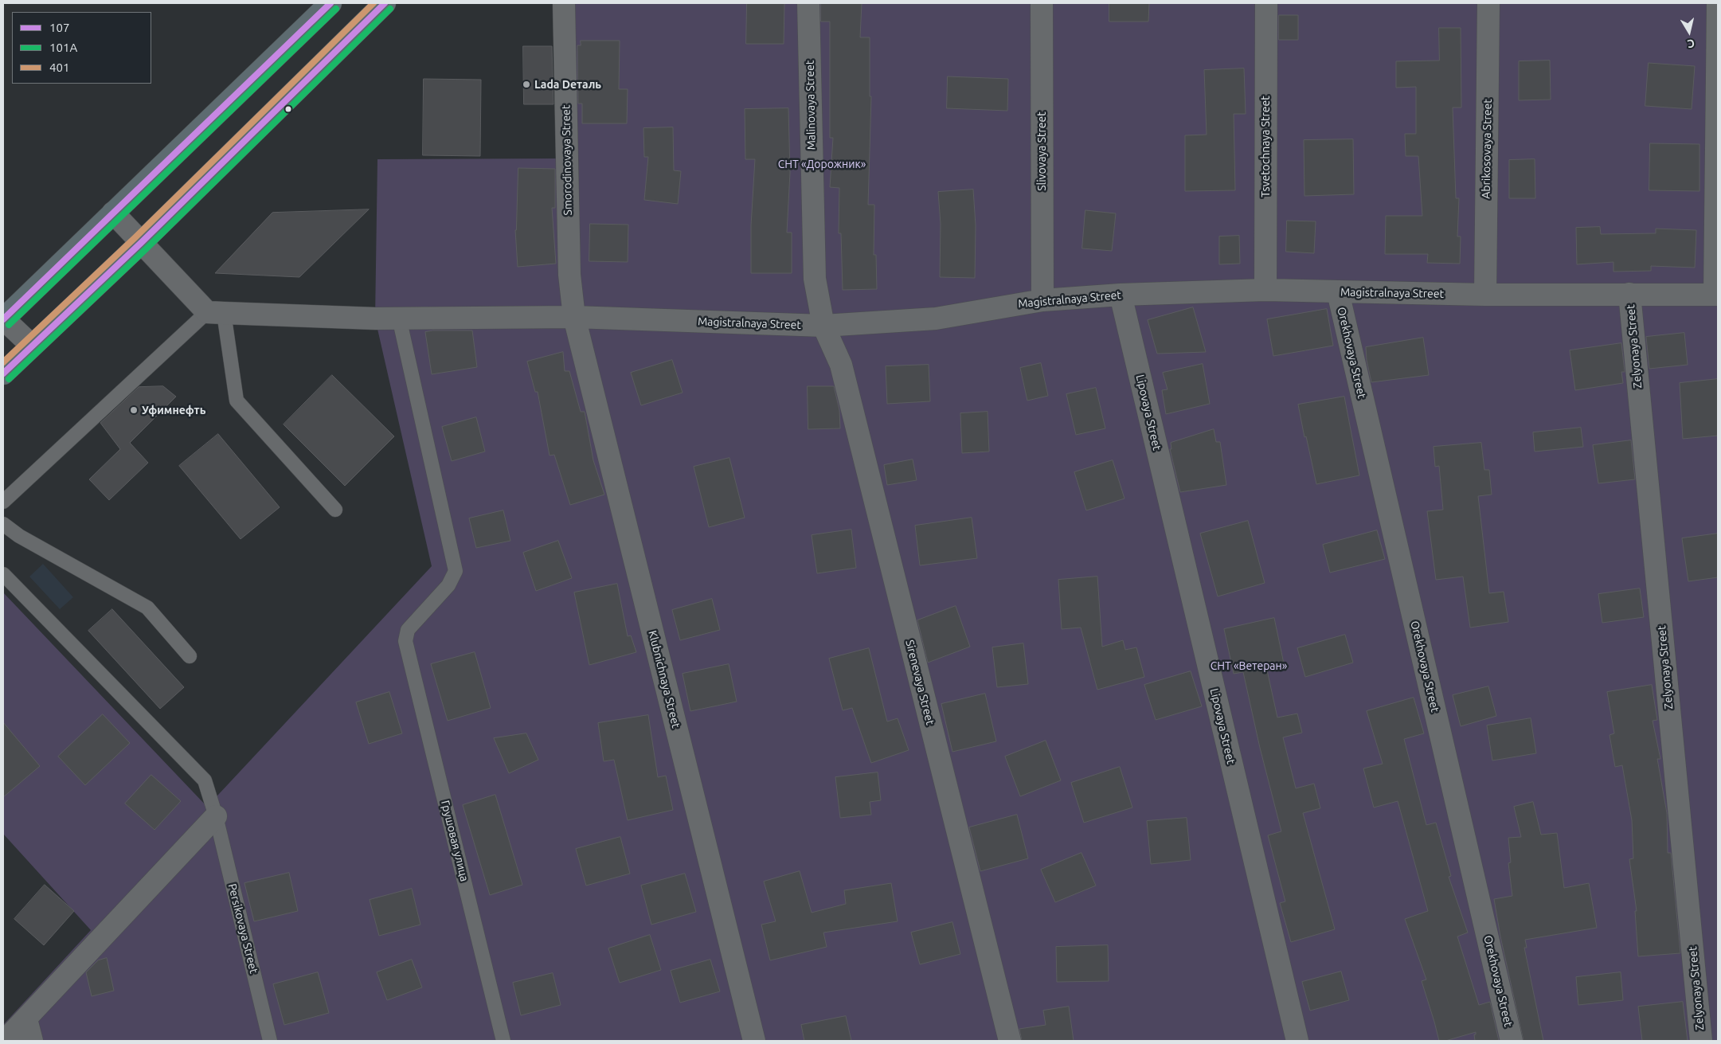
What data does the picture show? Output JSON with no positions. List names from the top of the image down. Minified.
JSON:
{"streets":{"street":["Malinovaya Street","Tsvetochnaya Street","Abrikosovaya Street","Slivovaya Street","Smorodinovaya Street","Magistralnaya Street","Zelyonaya Street","Orekhovaya Street","Lipovaya Street","Klubnichnaya Street","Sirenevaya Street"],"lane":["Грушовая улица","Persikovaya Street"]},"crossings":[["Malinovaya Street","Magistralnaya Street"],["Malinovaya Street","Sirenevaya Street"],["Tsvetochnaya Street","Magistralnaya Street"],["Abrikosovaya Street","Magistralnaya Street"],["Slivovaya Street","Magistralnaya Street"],["Smorodinovaya Street","Magistralnaya Street"],["Smorodinovaya Street","Klubnichnaya Street"],["Magistralnaya Street","Zelyonaya Street"],["Magistralnaya Street","Orekhovaya Street"],["Magistralnaya Street","Lipovaya Street"],["Magistralnaya Street","Klubnichnaya Street"],["Magistralnaya Street","Sirenevaya Street"],["Magistralnaya Street","Грушовая улица"]],"parks":["СНТ «Дорожник»","СНТ «Ветеран»"],"places":["Lada Dеталь","Уфимнефть"],"lines":["transit line 107","transit line 401","transit line 101А"],"legend":["107","101А","401"],"north":"bottom"}
